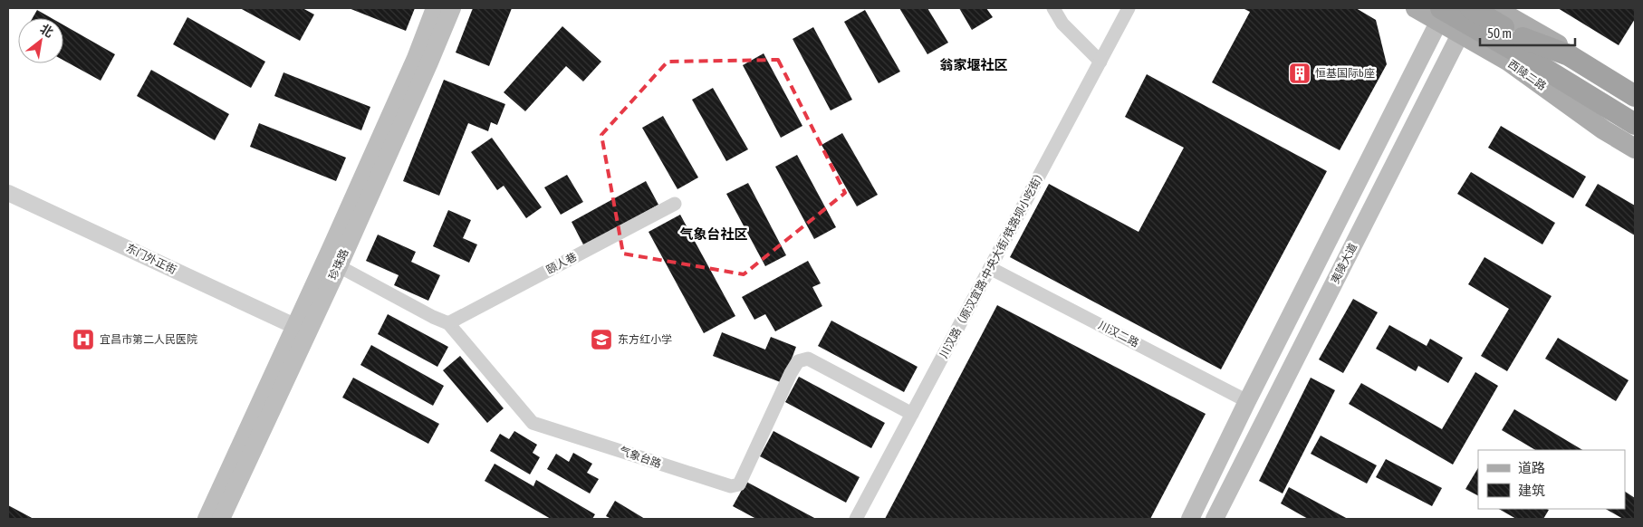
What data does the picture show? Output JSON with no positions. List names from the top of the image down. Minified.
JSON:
{"streets":{"main road":["西陵二路","夷陵大道","珍珠路"],"street":["东门外正街","颐人巷","川汉路（原汉宜路·中央大街/铁路坝小吃街）","川汉二路","气象台路"]},"crossings":[["西陵二路","夷陵大道"],["东门外正街","珍珠路"],["颐人巷","气象台路"],["川汉路（原汉宜路·中央大街/铁路坝小吃街）","川汉二路"],["川汉路（原汉宜路·中央大街/铁路坝小吃街）","气象台路"],["珍珠路","气象台路"]],"districts":["翁家堰社区","气象台社区"],"places":{"building":["恒基国际b座"],"hospital":["宜昌市第二人民医院"],"school or university":["东方红小学"]},"legend":["道路","建筑"],"scale_bar":"50 m","north":"top right"}
